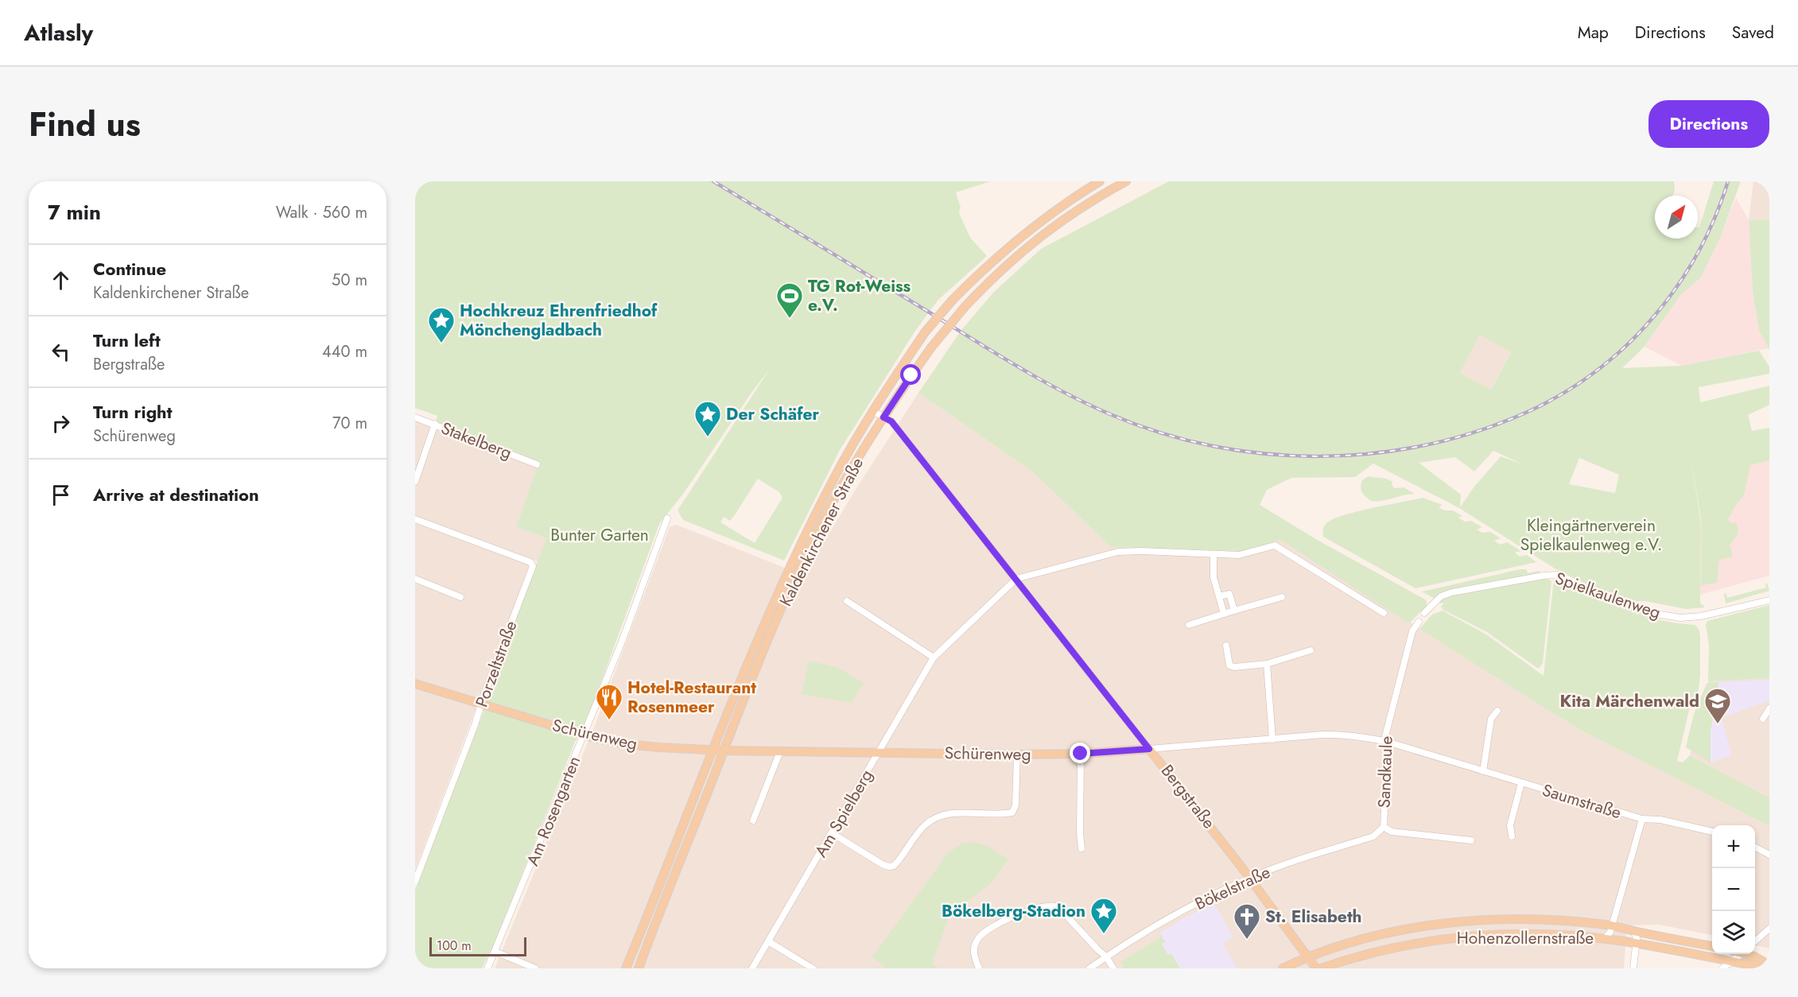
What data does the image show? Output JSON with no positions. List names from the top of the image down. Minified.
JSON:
{"streets":{"main road":["Kaldenkirchener Straße","Schürenweg","Bergstraße","Hohenzollernstraße"],"street":["Stakelberg","Spielkaulenweg","Porzeltstraße","Sandkaule","Saumstraße","Am Rosengarten","Am Spielberg","Bökelstraße"]},"crossings":[["Kaldenkirchener Straße","Schürenweg"],["Kaldenkirchener Straße","Bergstraße"],["Porzeltstraße","Schürenweg"],["Schürenweg","Sandkaule"],["Schürenweg","Bergstraße"],["Schürenweg","Saumstraße"],["Schürenweg","Am Rosengarten"],["Schürenweg","Am Spielberg"],["Sandkaule","Saumstraße"],["Sandkaule","Bökelstraße"],["Bergstraße","Am Spielberg"],["Bergstraße","Bökelstraße"],["Bergstraße","Hohenzollernstraße"],["Saumstraße","Hohenzollernstraße"]],"parks":["Kleingärtnerverein Spielkaulenweg e.V.","Bunter Garten"],"places":{"sports":["TG Rot-Weiss e.V."],"place":["Hochkreuz Ehrenfriedhof Mönchengladbach","Der Schäfer","Bökelberg-Stadion"],"restaurant":["Hotel-Restaurant Rosenmeer"],"school or university":["Kita Märchenwald"],"church":["St. Elisabeth"]},"scale_bar":"100 m","north":"top right","page":{"header":"Atlasly","nav":["Map","Directions","Saved"],"title":"Find us","buttons":"Directions","heading":["7 min","Walk · 560 m"],"list":[["Continue","Kaldenkirchener Straße","50 m"],["Turn left","Bergstraße","440 m"],["Turn right","Schürenweg","70 m"],"Arrive at destination"],"map_buttons":["+","−"],"scale":"100 m"}}
